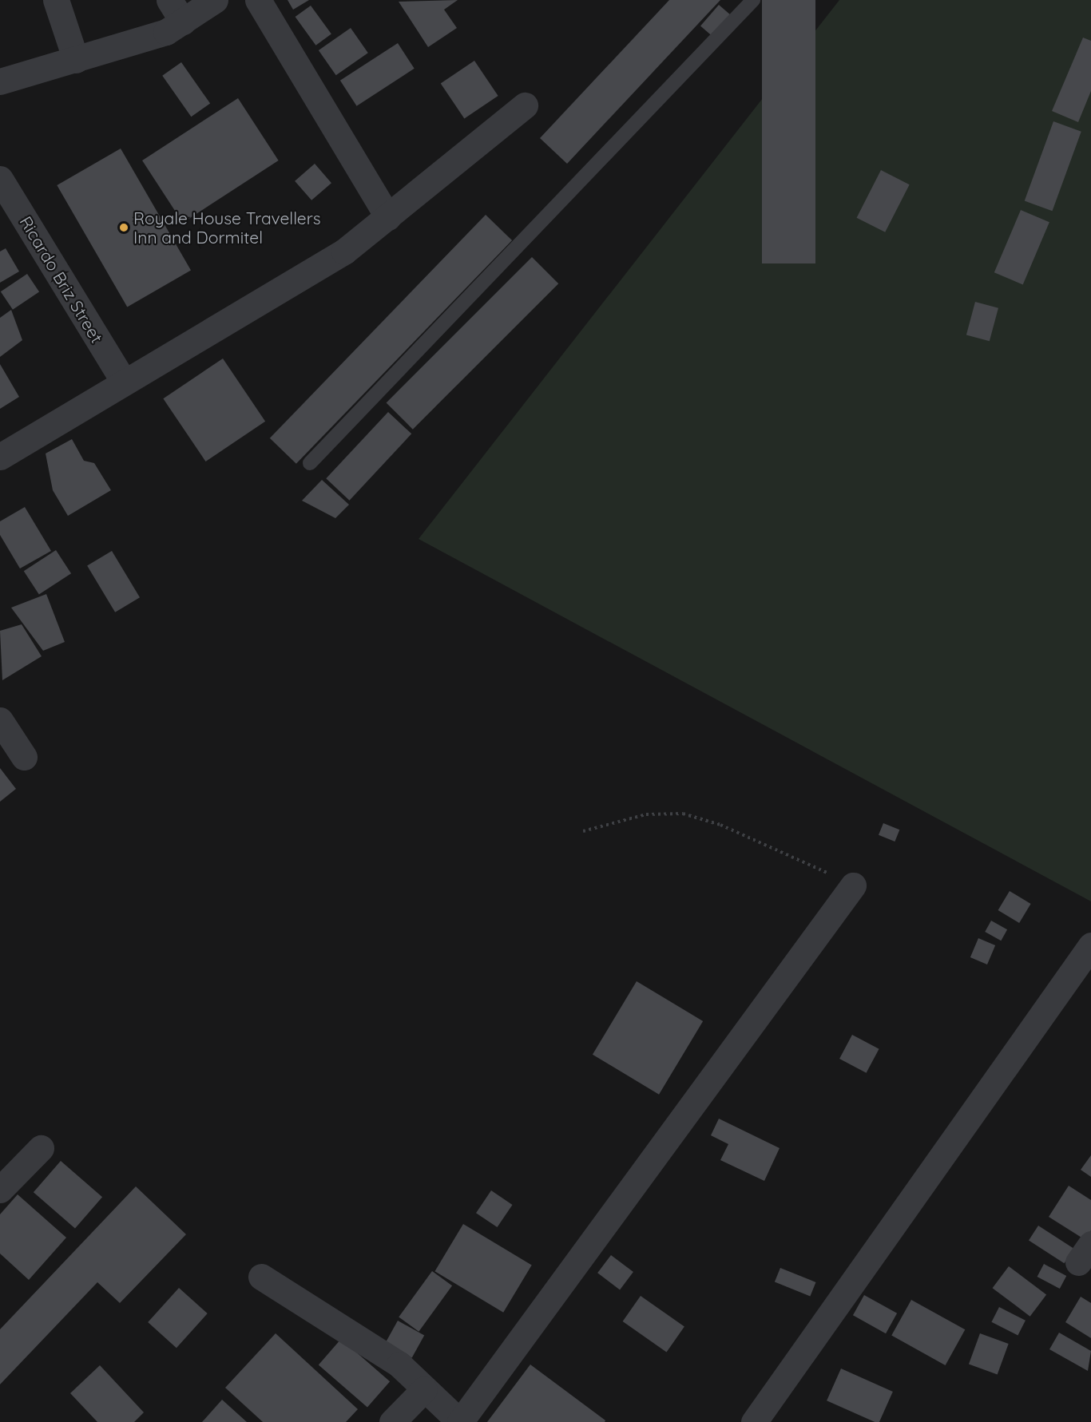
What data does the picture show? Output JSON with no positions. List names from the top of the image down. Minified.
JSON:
{"streets":{"street":["Ricardo Briz Street"]},"places":["Royale House Travellers Inn and Dormitel"]}
